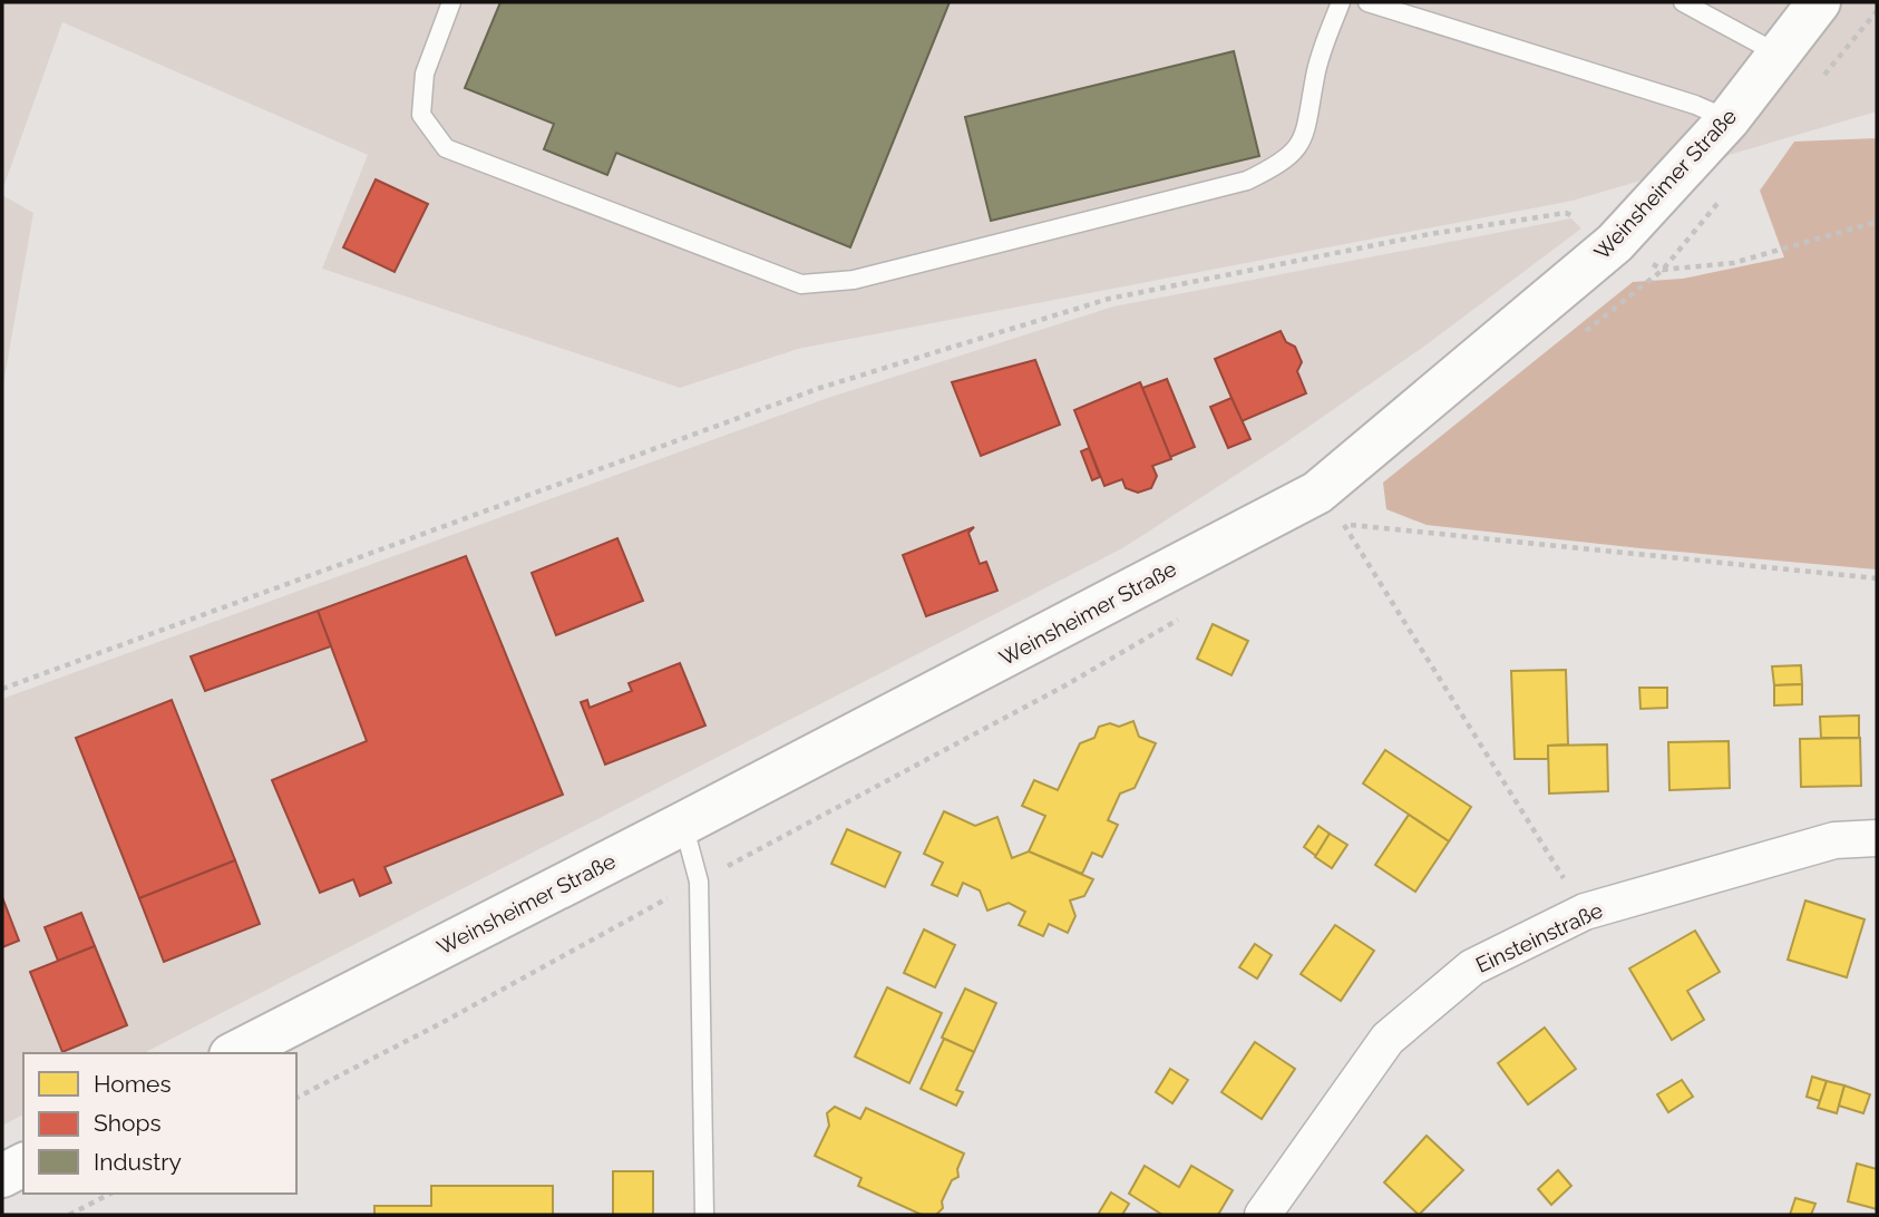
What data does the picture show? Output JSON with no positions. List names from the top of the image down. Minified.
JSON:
{"streets":{"main road":["Weinsheimer Straße"],"street":["Einsteinstraße"]},"legend":["Homes","Shops","Industry"]}
